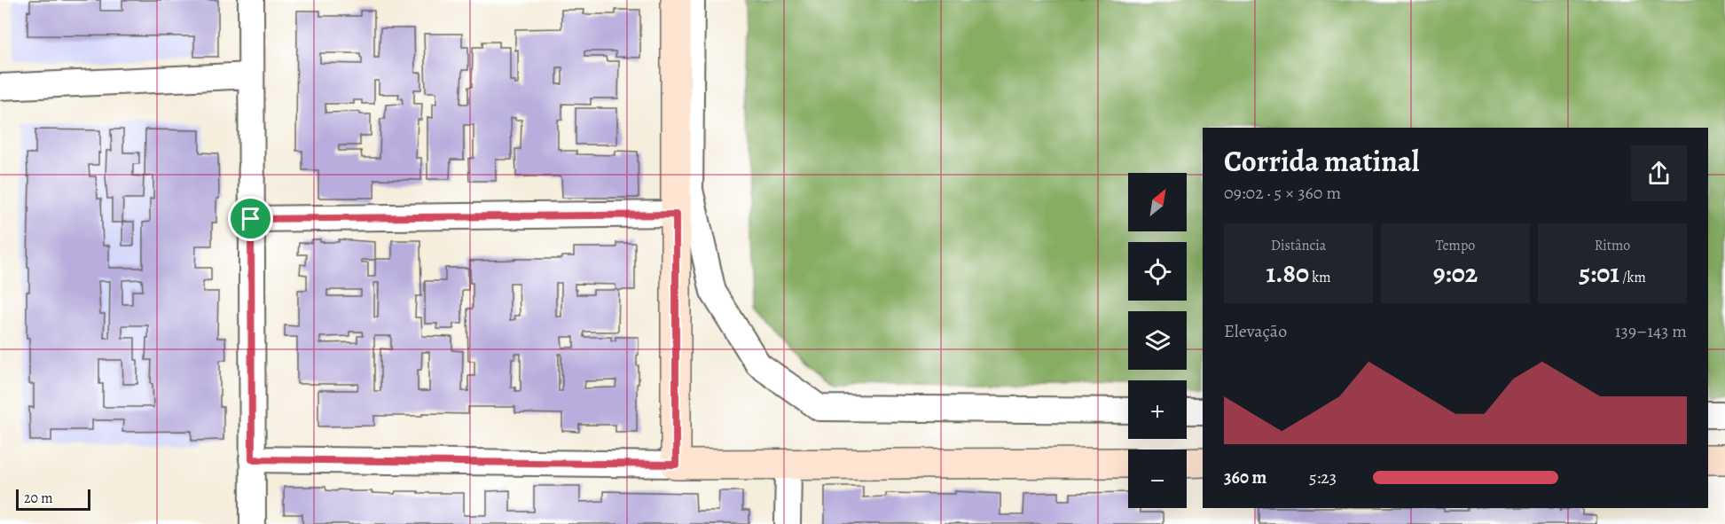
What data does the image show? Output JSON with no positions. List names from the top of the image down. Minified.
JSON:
{"scale_bar":"20 m","north":"top right","page":{"heading":["Corrida matinal","09:02 · 5 × 360 m"],"map_buttons":["+","−"],"stats":[["Distância","1.80 km"],["Tempo","9:02"],["Ritmo","5:01 /km"]],"chart":["Elevação","139–143 m"],"list":[{"name":"360 m","note":"5:23"}],"scale":"20 m"}}
